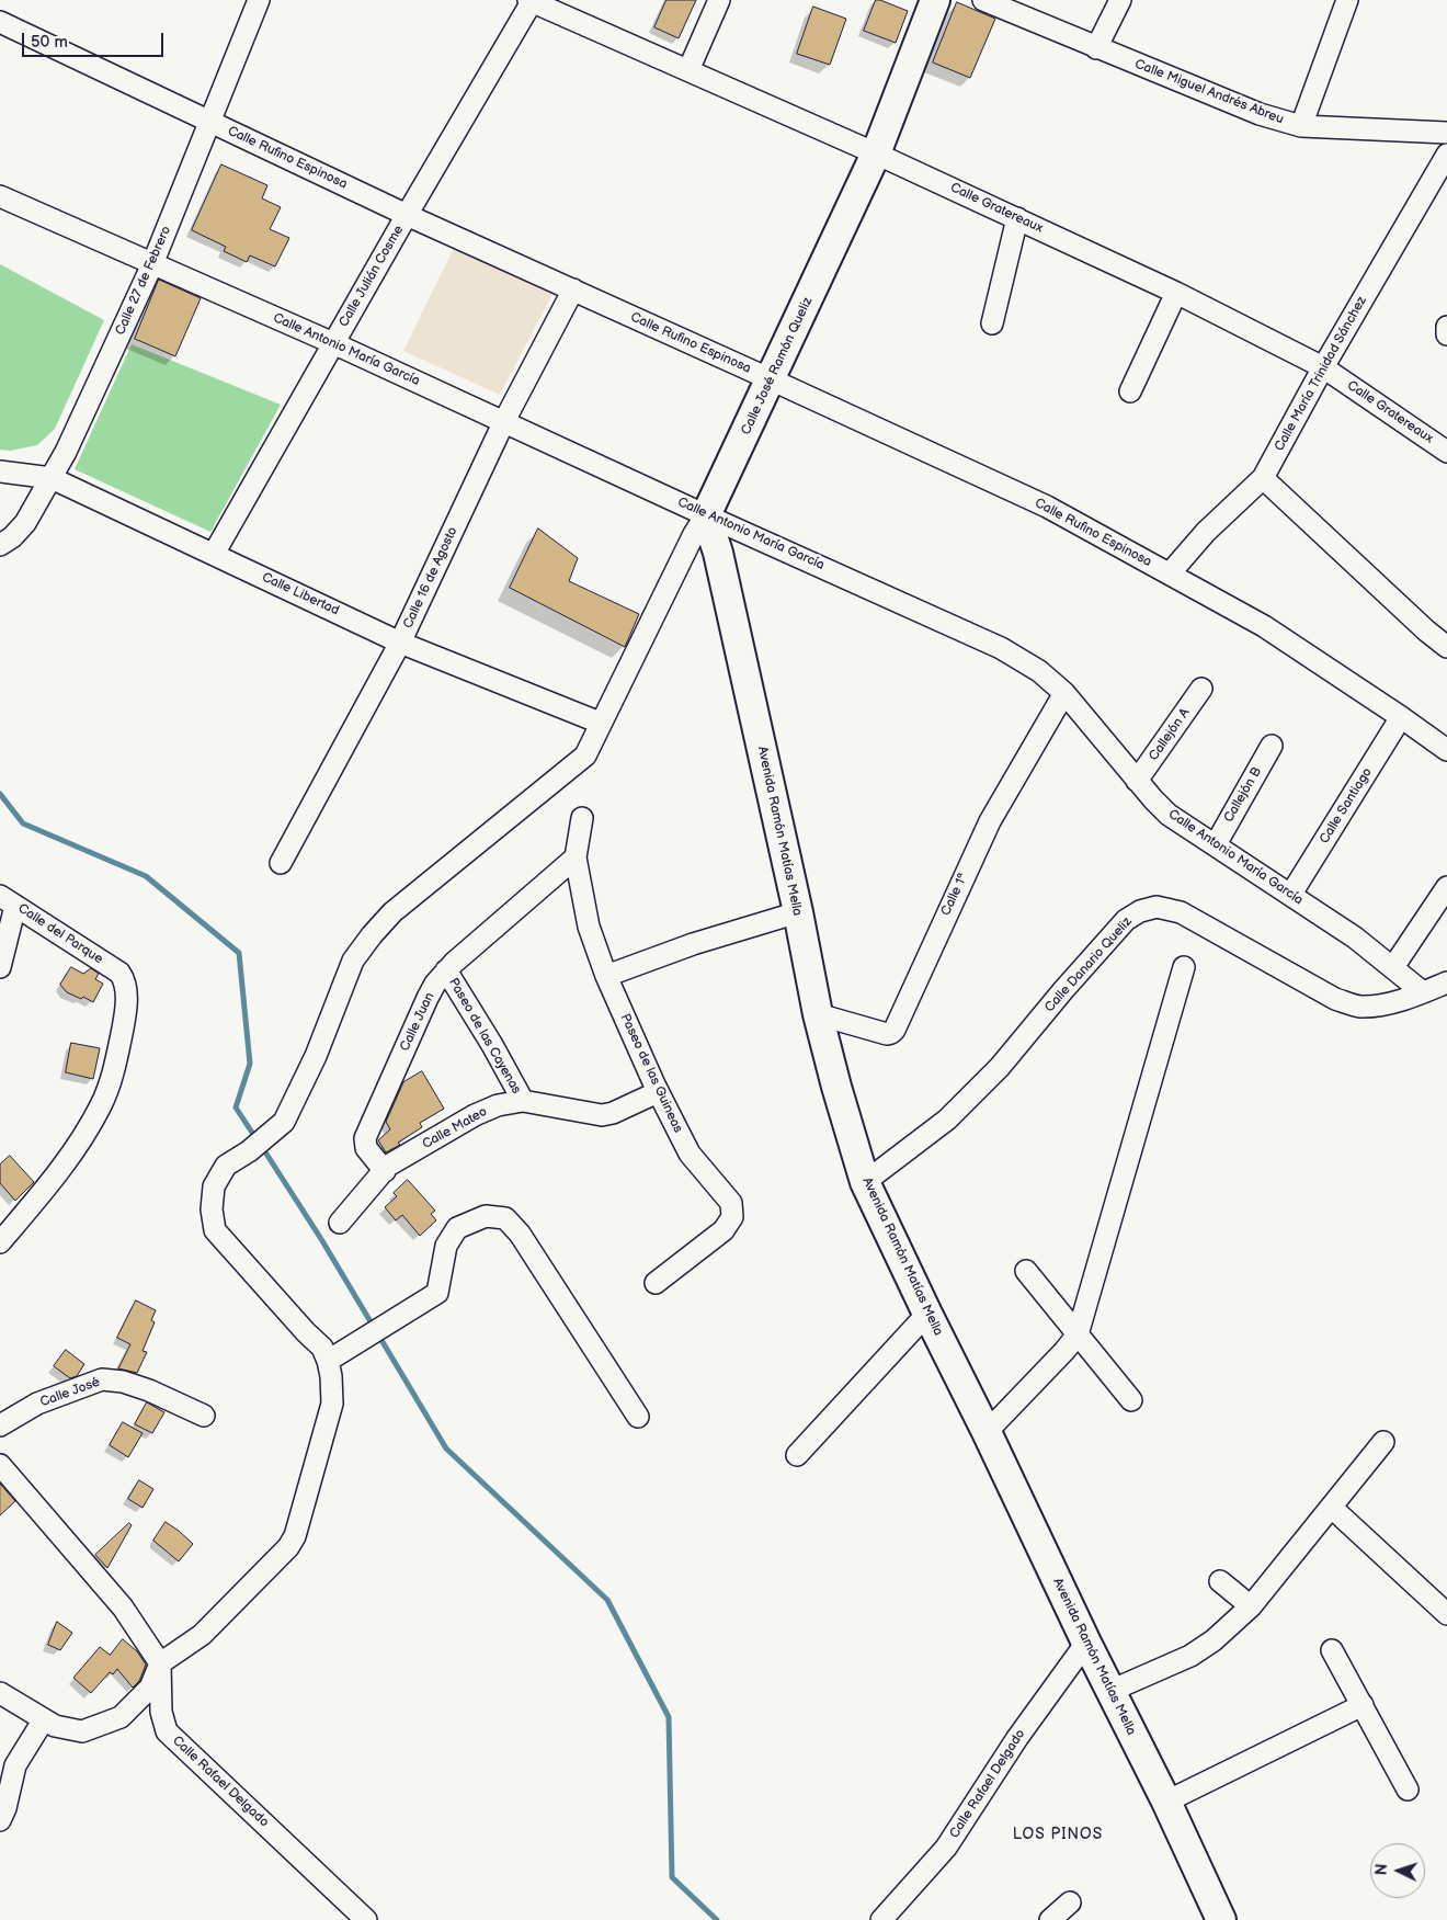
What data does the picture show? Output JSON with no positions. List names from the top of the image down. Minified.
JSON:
{"streets":{"street":["Calle Miguel Andrés Abreu","Calle Rufino Espinosa","Calle Gratereaux","Calle Julián Cosme","Calle 27 de Febrero","Calle Antonio María García","Calle José Ramón Queliz","Calle María Trinidad Sánchez","Calle 16 de Agosto","Calle Libertad","Callejón A","Callejón B","Calle Santiago","Avenida Ramón Matías Mella","Calle 1ª","Calle del Parque","Calle Danario Queliz","Calle Juan","Paseo de las Cayenas","Paseo de las Guineas","Calle Mateo","Calle José","Calle Rafael Delgado"]},"crossings":[["Calle Rufino Espinosa","Calle Julián Cosme"],["Calle Rufino Espinosa","Calle 27 de Febrero"],["Calle Rufino Espinosa","Calle José Ramón Queliz"],["Calle Rufino Espinosa","Calle María Trinidad Sánchez"],["Calle Rufino Espinosa","Calle 16 de Agosto"],["Calle Rufino Espinosa","Calle Santiago"],["Calle Gratereaux","Calle Julián Cosme"],["Calle Gratereaux","Calle José Ramón Queliz"],["Calle Gratereaux","Calle María Trinidad Sánchez"],["Calle Julián Cosme","Calle Antonio María García"],["Calle Julián Cosme","Calle Libertad"],["Calle 27 de Febrero","Calle Antonio María García"],["Calle 27 de Febrero","Calle Libertad"],["Calle Antonio María García","Calle José Ramón Queliz"],["Calle Antonio María García","Calle 16 de Agosto"],["Calle Antonio María García","Callejón A"],["Calle Antonio María García","Callejón B"],["Calle Antonio María García","Calle Santiago"],["Calle Antonio María García","Avenida Ramón Matías Mella"],["Calle Antonio María García","Calle 1ª"],["Calle Antonio María García","Calle Danario Queliz"],["Calle José Ramón Queliz","Calle Libertad"],["Calle José Ramón Queliz","Avenida Ramón Matías Mella"],["Calle 16 de Agosto","Calle Libertad"],["Avenida Ramón Matías Mella","Calle 1ª"],["Avenida Ramón Matías Mella","Calle Danario Queliz"],["Avenida Ramón Matías Mella","Calle Rafael Delgado"],["Calle Juan","Paseo de las Cayenas"],["Calle Juan","Paseo de las Guineas"],["Calle Juan","Calle Mateo"],["Paseo de las Cayenas","Calle Mateo"],["Paseo de las Guineas","Calle Mateo"]],"districts":["LOS PINOS"],"scale_bar":"50 m","north":"left"}
